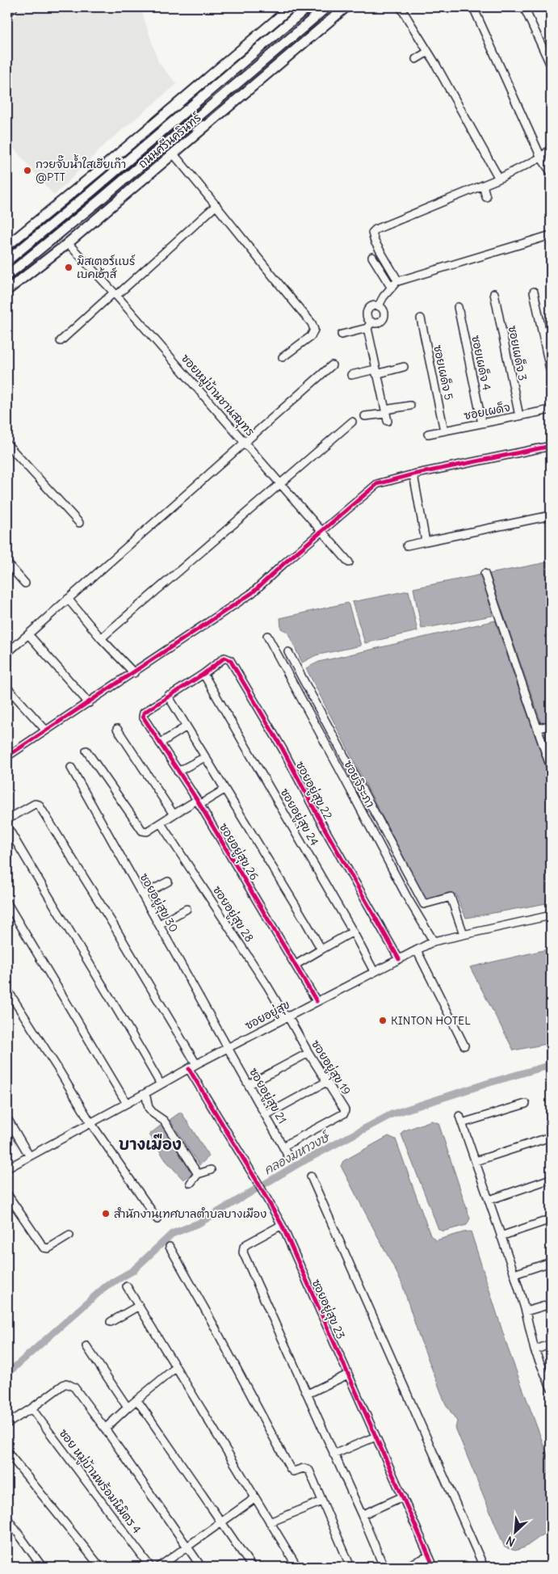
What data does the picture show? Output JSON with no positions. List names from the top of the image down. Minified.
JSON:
{"streets":{"main road":["ถนนศรีนครินทร์"],"street":["ซอยเผด็จ 3","ซอยเผด็จ 4","ซอยเผด็จ 5","ซอยหมู่บ้านชานสมุทร","ซอยเผด็จ","ซอยจิระภา","ซอยอยู่สุข 22","ซอยอยู่สุข 24","ซอยอยู่สุข 26","ซอยอยู่สุข 30","ซอยอยู่สุข 28","ซอยอยู่สุข","ซอยอยู่สุข 19","ซอยอยู่สุข 21","ซอยอยู่สุข 23","ซอย หมู่บ้านพร้อมนิมิตร 4"]},"crossings":[["ถนนศรีนครินทร์","ซอยหมู่บ้านชานสมุทร"],["ซอยเผด็จ 3","ซอยเผด็จ"],["ซอยเผด็จ 4","ซอยเผด็จ"],["ซอยเผด็จ 5","ซอยเผด็จ"],["ซอยจิระภา","ซอยอยู่สุข"],["ซอยอยู่สุข 22","ซอยอยู่สุข 24"],["ซอยอยู่สุข 22","ซอยอยู่สุข"],["ซอยอยู่สุข 24","ซอยอยู่สุข"],["ซอยอยู่สุข 26","ซอยอยู่สุข"],["ซอยอยู่สุข 30","ซอยอยู่สุข"],["ซอยอยู่สุข 30","ซอยอยู่สุข 21"],["ซอยอยู่สุข 28","ซอยอยู่สุข"],["ซอยอยู่สุข 28","ซอยอยู่สุข 19"],["ซอยอยู่สุข","ซอยอยู่สุข 19"],["ซอยอยู่สุข","ซอยอยู่สุข 21"],["ซอยอยู่สุข","ซอยอยู่สุข 23"],["ซอยอยู่สุข 19","ซอยอยู่สุข 21"]],"districts":["บางเมือง"],"water":["คลองมหาวงษ์"],"places":["กวยจั๊บน้ำใสเฮียเก๊า @PTT","มิสเตอร์แบร์ เบคเฮ้าส์","KINTON HOTEL","สำนักงานเทศบาลตำบลบางเมือง"],"north":"bottom left"}
